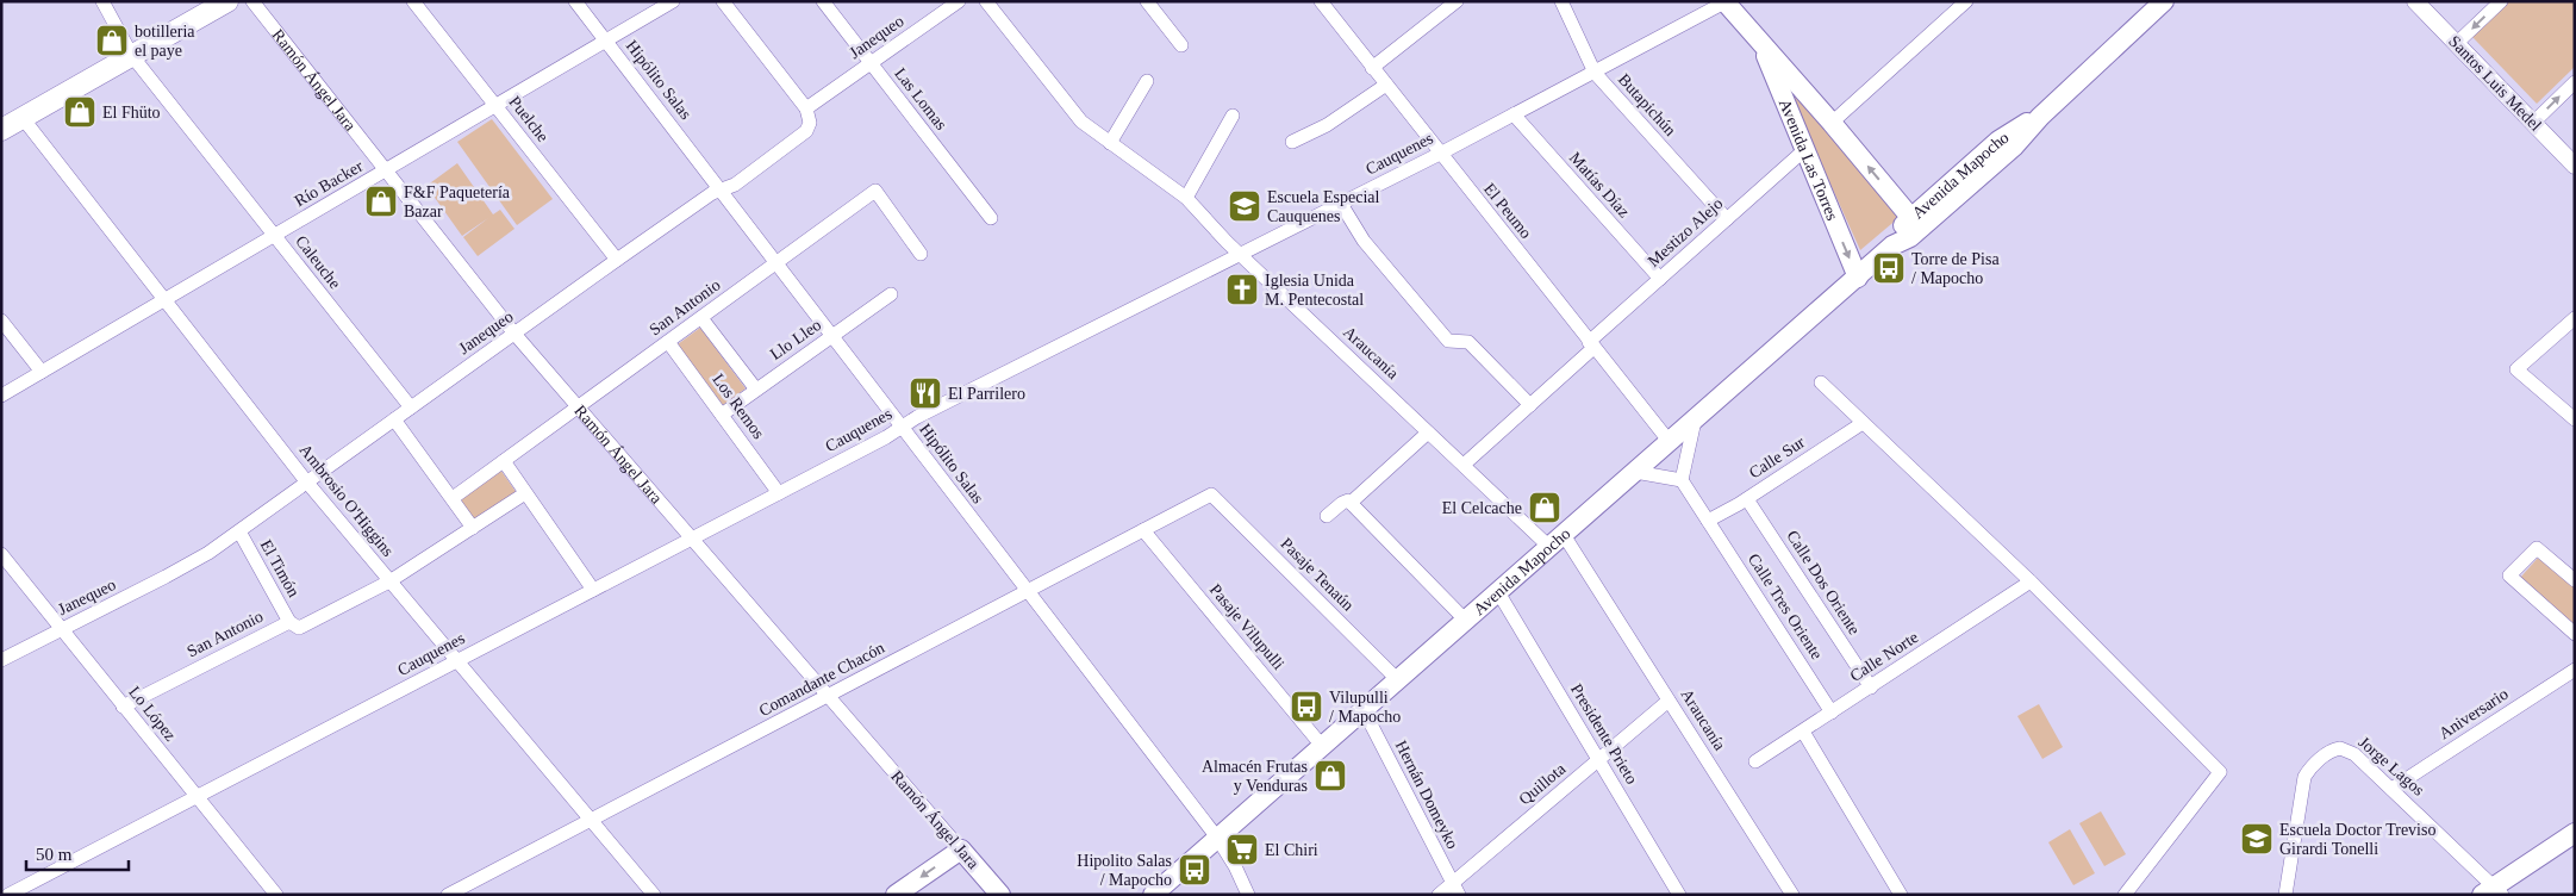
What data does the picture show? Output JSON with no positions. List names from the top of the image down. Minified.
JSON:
{"streets":{"main road":["Ramón Ángel Jara","Avenida Las Torres","Avenida Mapocho"],"street":["Janequeo","Hipólito Salas","Santos Luis Medel","Las Lomas","Butapichún","Puelche","Cauquenes","Río Backer","Matías Díaz","El Peumo","Mestizo Alejo","Caleuche","San Antonio","Llo Lleo","Araucanía","Los Remos","Calle Sur","Ambrosio O'Higgins","El Timón","Pasaje Tenaún","Calle Dos Oriente","Calle Tres Oriente","Pasaje Vilupulli","Calle Norte","Comandante Chacón","Lo López","Aniversario","Presidente Prieto","Jorge Lagos","Quillota","Hernán Domeyko"]},"crossings":[["Janequeo","Hipólito Salas"],["Janequeo","Ramón Ángel Jara"],["Janequeo","Las Lomas"],["Janequeo","Puelche"],["Janequeo","Caleuche"],["Janequeo","Ambrosio O'Higgins"],["Janequeo","El Timón"],["Janequeo","Lo López"],["Hipólito Salas","Cauquenes"],["Hipólito Salas","Avenida Mapocho"],["Hipólito Salas","Río Backer"],["Hipólito Salas","San Antonio"],["Hipólito Salas","Llo Lleo"],["Hipólito Salas","Comandante Chacón"],["Ramón Ángel Jara","Cauquenes"],["Ramón Ángel Jara","Río Backer"],["Ramón Ángel Jara","San Antonio"],["Ramón Ángel Jara","Comandante Chacón"],["Butapichún","Cauquenes"],["Butapichún","Mestizo Alejo"],["Puelche","Río Backer"],["Cauquenes","Avenida Las Torres"],["Cauquenes","Matías Díaz"],["Cauquenes","El Peumo"],["Cauquenes","Araucanía"],["Cauquenes","Los Remos"],["Cauquenes","Ambrosio O'Higgins"],["Cauquenes","Lo López"],["Avenida Las Torres","Avenida Mapocho"],["Avenida Las Torres","Mestizo Alejo"],["Avenida Mapocho","El Peumo"],["Avenida Mapocho","Araucanía"],["Avenida Mapocho","Pasaje Tenaún"],["Avenida Mapocho","Pasaje Vilupulli"],["Avenida Mapocho","Presidente Prieto"],["Avenida Mapocho","Hernán Domeyko"],["Río Backer","Caleuche"],["Río Backer","Ambrosio O'Higgins"],["Matías Díaz","Mestizo Alejo"],["El Peumo","Mestizo Alejo"],["Mestizo Alejo","Araucanía"],["San Antonio","Los Remos"],["San Antonio","Ambrosio O'Higgins"],["San Antonio","El Timón"],["San Antonio","Lo López"],["Llo Lleo","Los Remos"],["Araucanía","Quillota"],["Calle Sur","Calle Dos Oriente"],["Calle Sur","Calle Tres Oriente"],["Ambrosio O'Higgins","Comandante Chacón"],["Pasaje Tenaún","Comandante Chacón"],["Calle Dos Oriente","Calle Norte"],["Calle Tres Oriente","Calle Norte"],["Pasaje Vilupulli","Comandante Chacón"],["Aniversario","Jorge Lagos"],["Presidente Prieto","Quillota"],["Quillota","Hernán Domeyko"]],"places":{"shop":["botilleria el paye","El Fhüto","F&F Paquetería Bazar","El Celcache","Almacén Frutas y Venduras"],"school or university":["Escuela Especial Cauquenes","Escuela Doctor Treviso Girardi Tonelli"],"bus stop":["Torre de Pisa / Mapocho","Vilupulli / Mapocho","Hipolito Salas / Mapocho"],"church":["Iglesia Unida M. Pentecostal"],"restaurant":["El Parrilero"],"supermarket":["El Chiri"]},"scale_bar":"50 m"}
